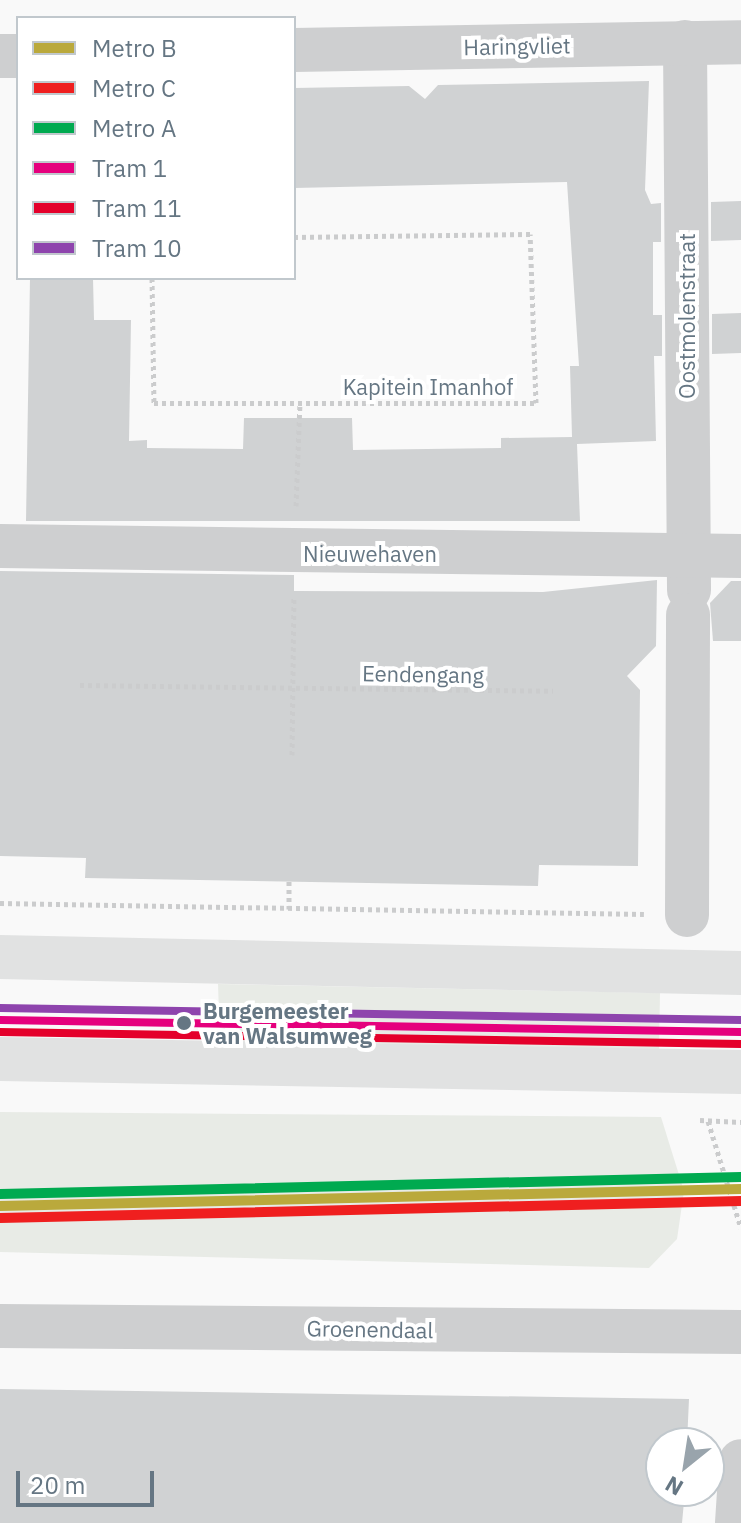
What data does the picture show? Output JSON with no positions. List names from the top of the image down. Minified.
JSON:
{"streets":{"street":["Haringvliet","Oostmolenstraat","Nieuwehaven","Groenendaal"],"path":["Kapitein Imanhof","Eendengang"]},"crossings":[["Haringvliet","Oostmolenstraat"],["Oostmolenstraat","Nieuwehaven"]],"places":["Burgemeester van Walsumweg"],"lines":["tram line 10","tram line 1","tram line 11","metro line A","metro line B","metro line C"],"legend":["Metro B","Metro C","Metro A","Tram 1","Tram 11","Tram 10"],"scale_bar":"20 m","north":"bottom left"}
